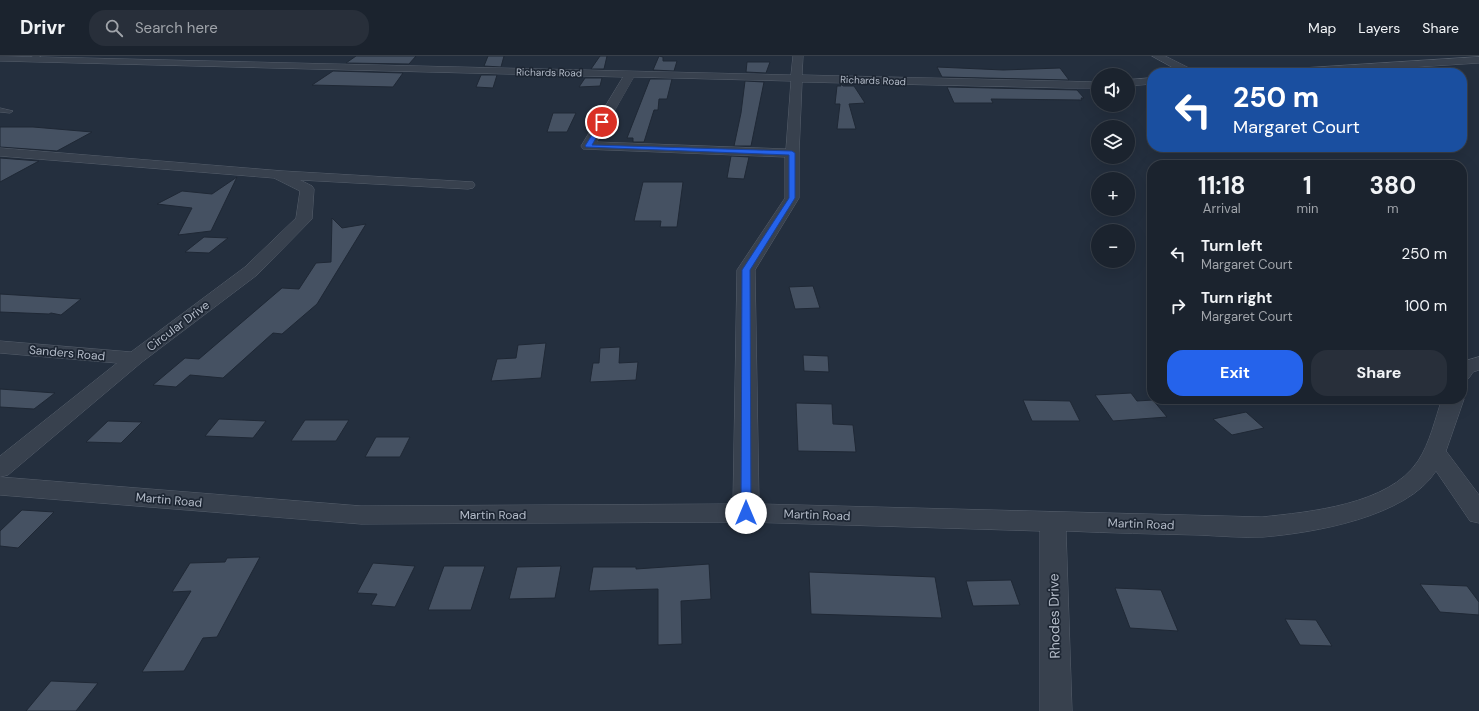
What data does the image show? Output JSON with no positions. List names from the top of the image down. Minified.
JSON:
{"streets":{"street":["Richards Road","Circular Drive","Sanders Road","Martin Road","Rhodes Drive"]},"crossings":[["Circular Drive","Sanders Road"],["Martin Road","Rhodes Drive"]],"page":{"header":"Drivr","search":"Search here","nav":["Map","Layers","Share"],"map_buttons":["+","−"],"turn":["250 m","Margaret Court"],"eta":["11:18","Arrival","1","min","380","m"],"list":[{"name":"Turn left","note":"Margaret Court","value":"250 m"},{"name":"Turn right","note":"Margaret Court","value":"100 m"}],"buttons":["Exit","Share"]}}
